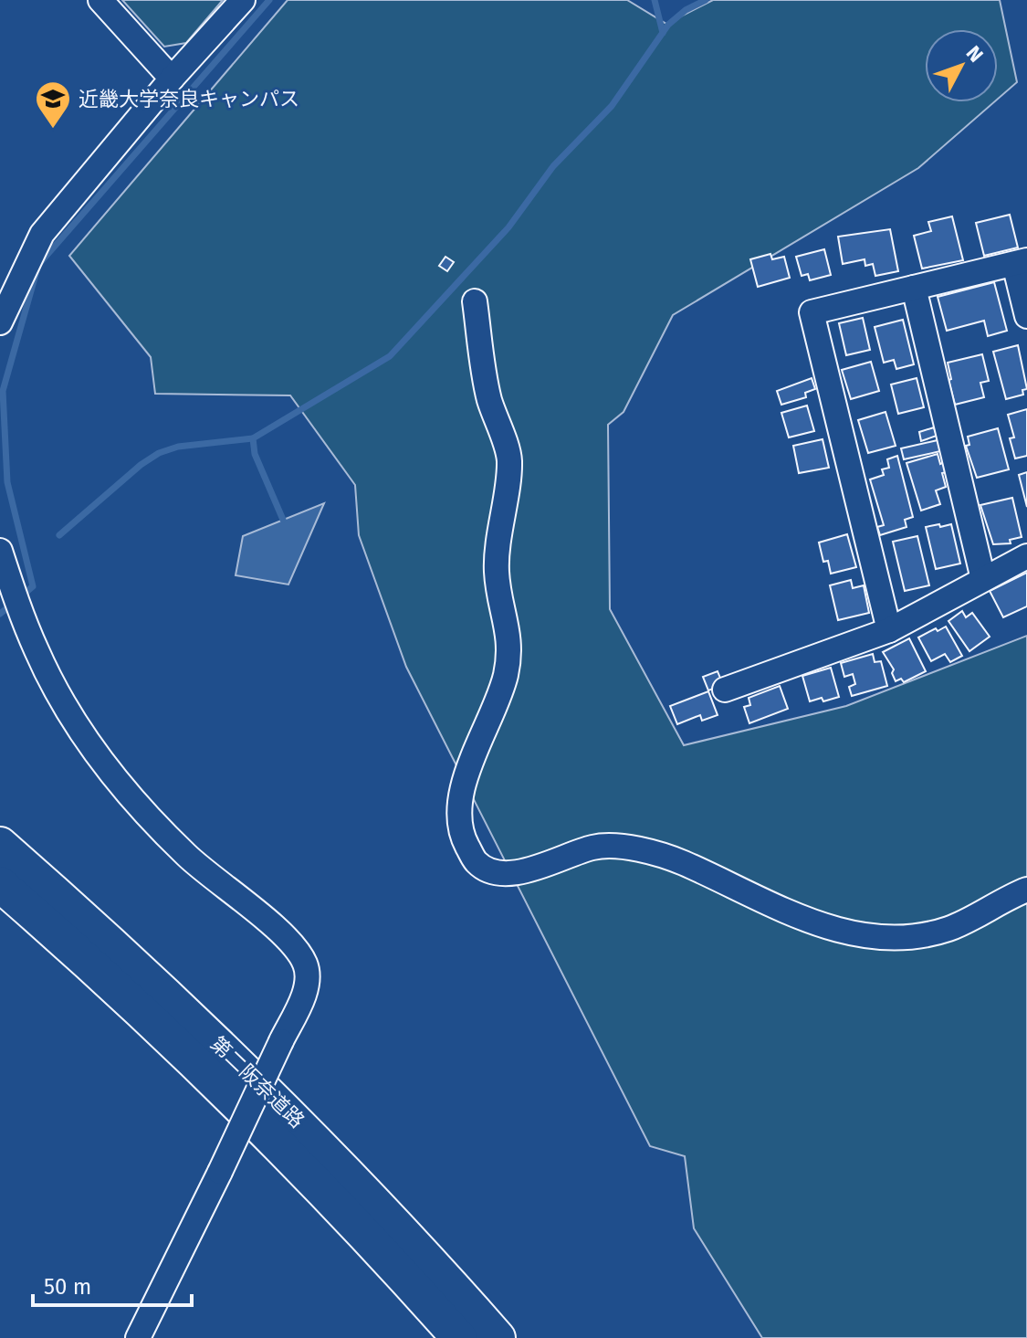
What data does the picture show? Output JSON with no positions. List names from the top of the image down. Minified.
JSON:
{"streets":{"highway":["第二阪奈道路"]},"places":{"school or university":["近畿大学奈良キャンパス"]},"scale_bar":"50 m","north":"top right"}
